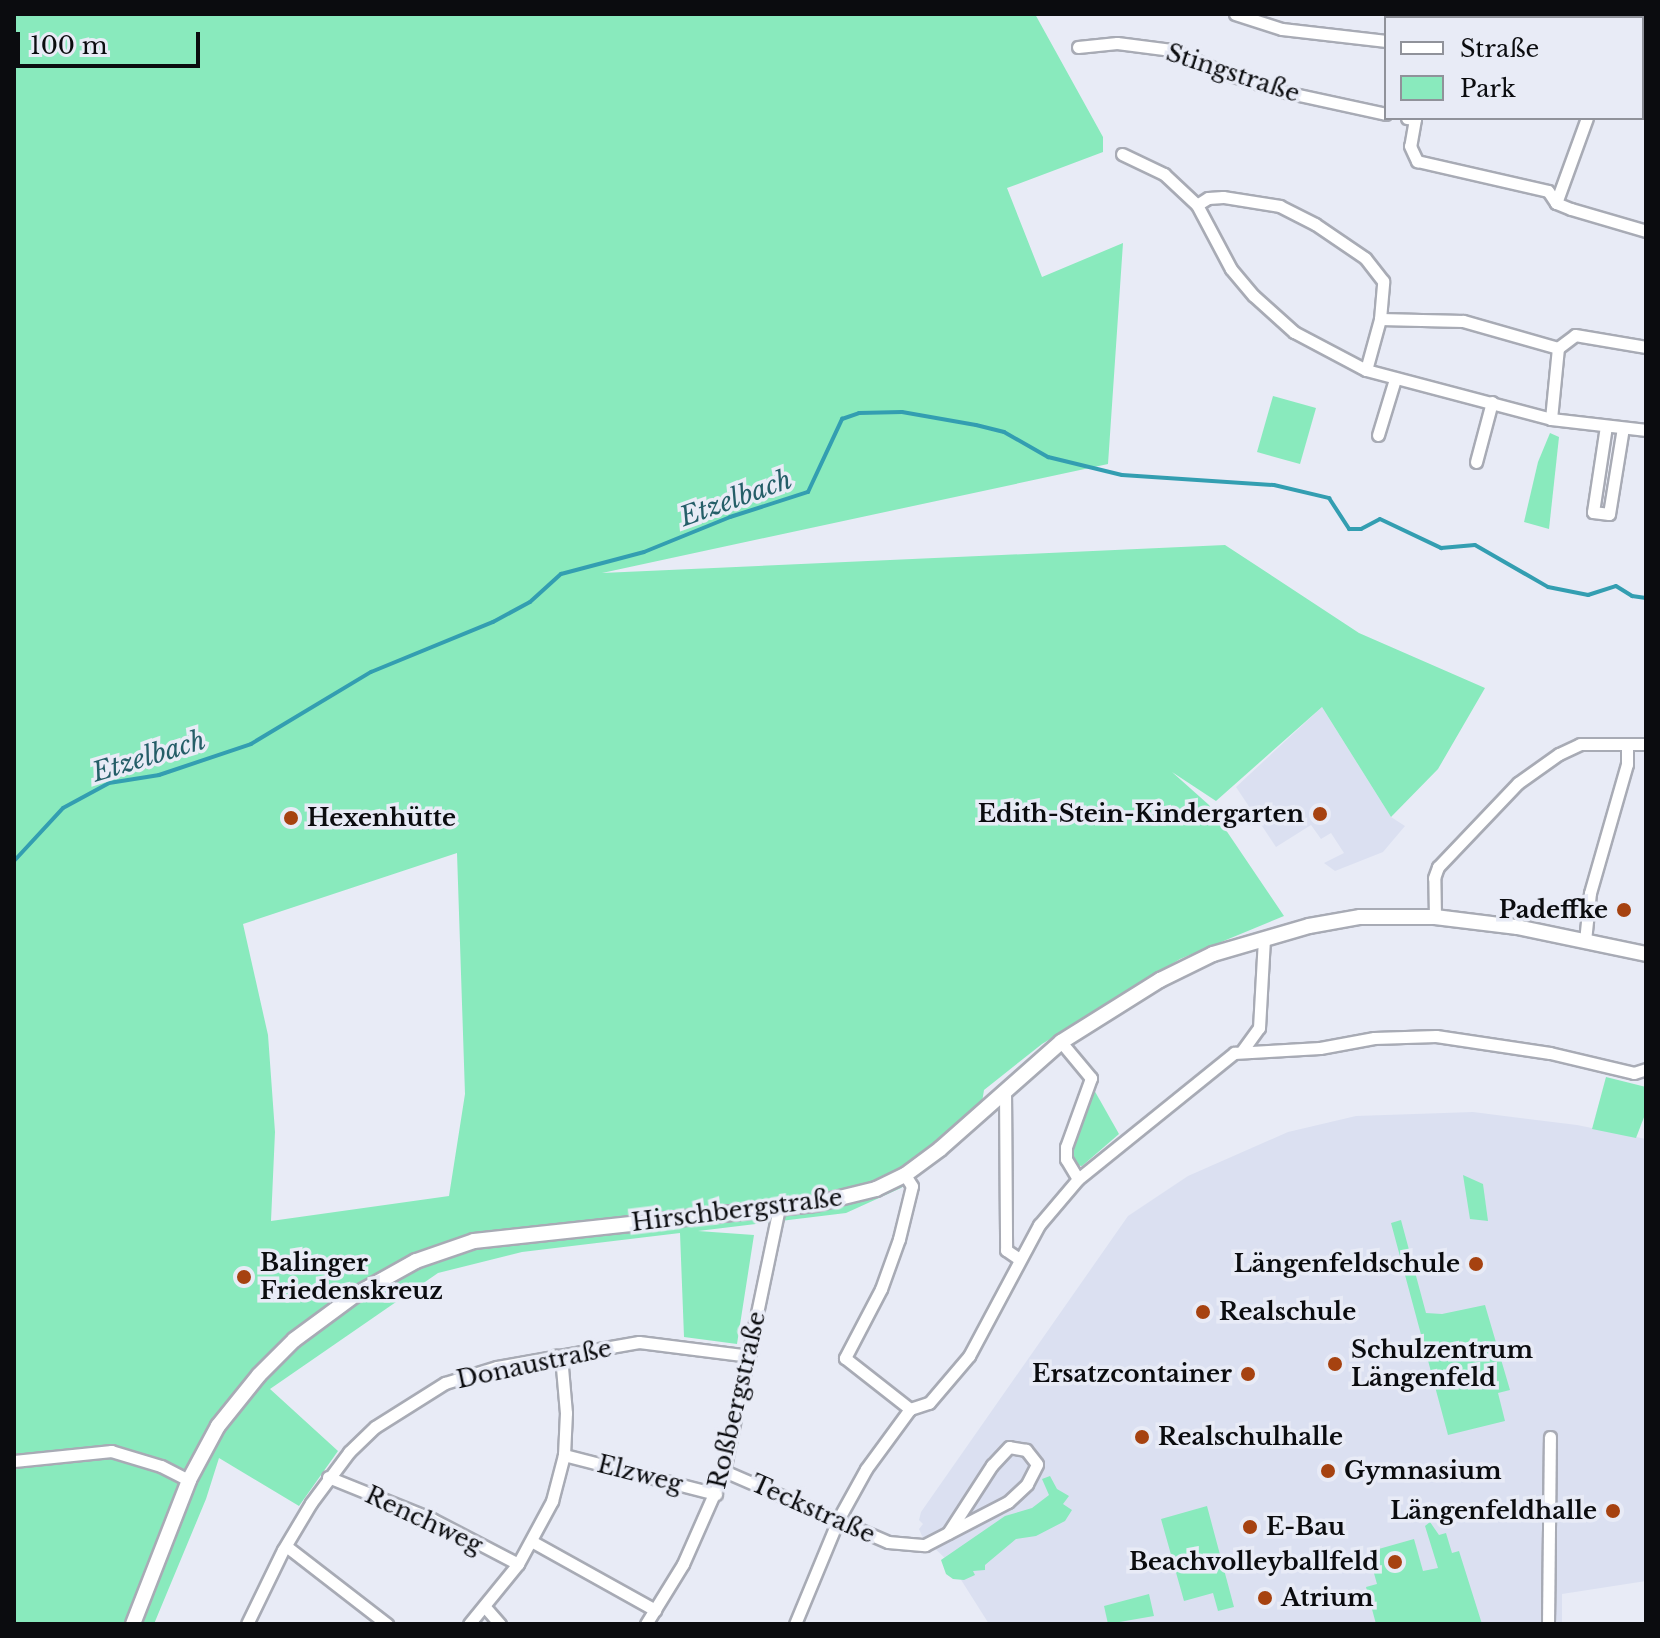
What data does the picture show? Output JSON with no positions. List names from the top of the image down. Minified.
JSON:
{"streets":{"street":["Stingstraße","Hirschbergstraße","Donaustraße","Roßbergstraße","Elzweg","Teckstraße","Renchweg"]},"crossings":[["Hirschbergstraße","Roßbergstraße"],["Donaustraße","Roßbergstraße"],["Donaustraße","Renchweg"],["Roßbergstraße","Elzweg"],["Roßbergstraße","Teckstraße"]],"water":["Etzelbach"],"places":["Edith-Stein-Kindergarten","Hexenhütte","Padeffke","Längenfeldschule","Balinger Friedenskreuz","Realschule","Schulzentrum Längenfeld","Ersatzcontainer","Realschulhalle","Gymnasium","Längenfeldhalle","E-Bau","Beachvolleyballfeld","Atrium"],"legend":["Straße","Park"],"scale_bar":"100 m"}
